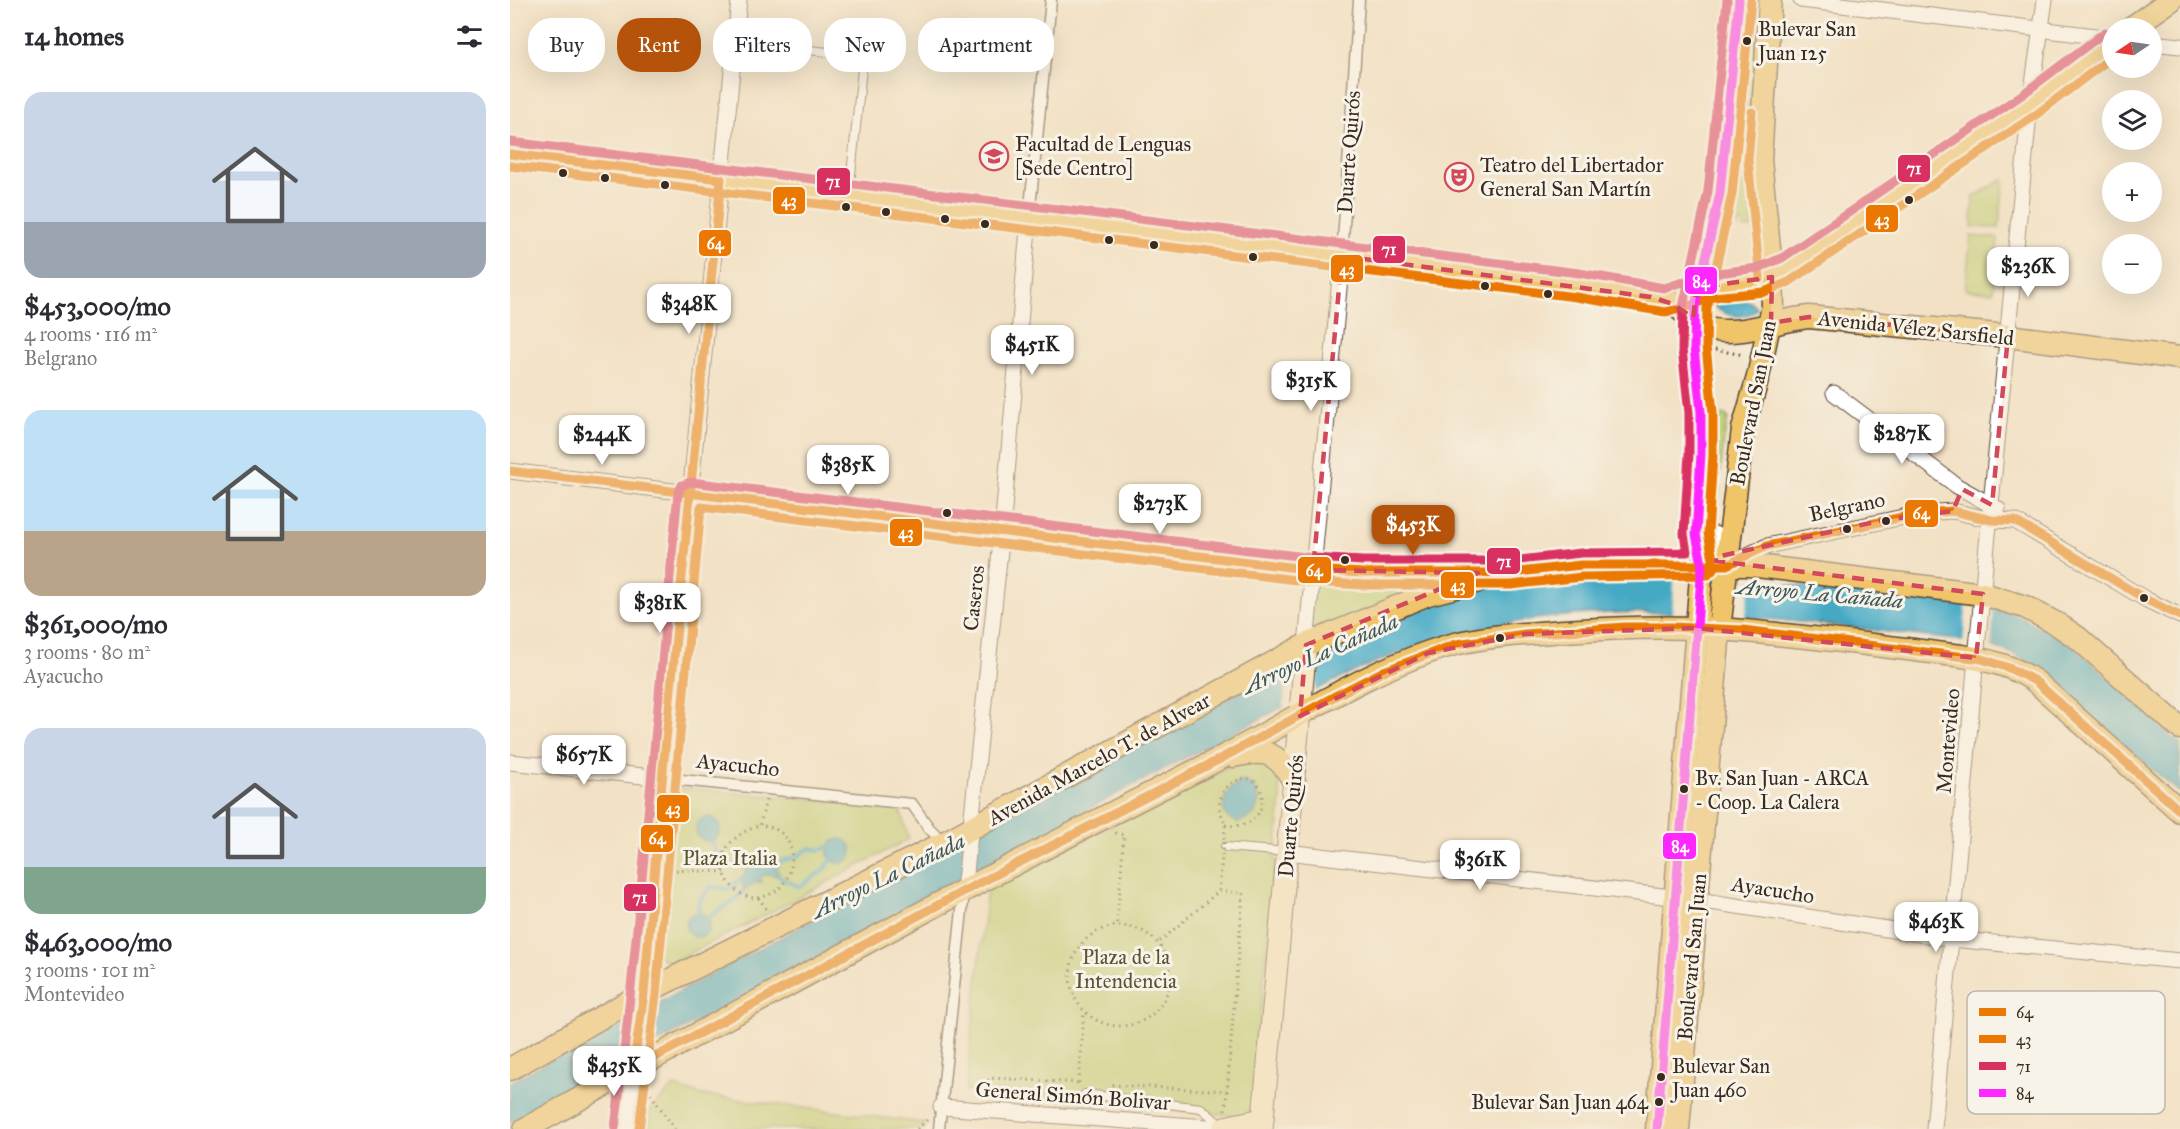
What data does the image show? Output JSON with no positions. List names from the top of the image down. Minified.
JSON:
{"streets":{"main road":["Duarte Quirós","Avenida Vélez Sarsfield","Boulevard San Juan","Avenida Marcelo T. de Alvear"],"street":["Belgrano","Caseros","Montevideo","Ayacucho","General Simón Bolivar"]},"crossings":[["Duarte Quirós","Avenida Marcelo T. de Alvear"],["Duarte Quirós","Ayacucho"],["Avenida Vélez Sarsfield","Boulevard San Juan"],["Avenida Vélez Sarsfield","Montevideo"],["Boulevard San Juan","Belgrano"],["Boulevard San Juan","Avenida Marcelo T. de Alvear"],["Boulevard San Juan","Ayacucho"],["Belgrano","Montevideo"],["Belgrano","Avenida Marcelo T. de Alvear"],["Caseros","Avenida Marcelo T. de Alvear"],["Caseros","General Simón Bolivar"],["Montevideo","Avenida Marcelo T. de Alvear"],["Montevideo","Ayacucho"],["Avenida Marcelo T. de Alvear","Ayacucho"]],"water":["Arroyo La Cañada"],"parks":["Plaza Italia","Plaza de la Intendencia"],"places":{"other":["Bulevar San Juan 125","Bv. San Juan - ARCA - Coop. La Calera","Bulevar San Juan 460","Bulevar San Juan 464"],"school or university":["Facultad de Lenguas [Sede Centro]"],"theatre":["Teatro del Libertador General San Martín"]},"lines":["transit line 71","transit line 84","transit line 43","transit line 64"],"legend":["64","43","71","84"],"north":"left","page":{"heading":"14 homes","map_buttons":["+","−"],"chip":["Buy","Rent","Filters","New","Apartment"],"list":[{"name":"$453,000/mo","note":"4 rooms · 116 m² · Belgrano"},{"name":"$361,000/mo","note":"3 rooms · 80 m² · Ayacucho"},{"name":"$463,000/mo","note":"3 rooms · 101 m² · Montevideo"}],"price":["$236K","$348K","$451K","$315K","$287K","$244K","$385K","$273K","$453K","$381K","$657K","$361K","$463K","$435K"]}}
